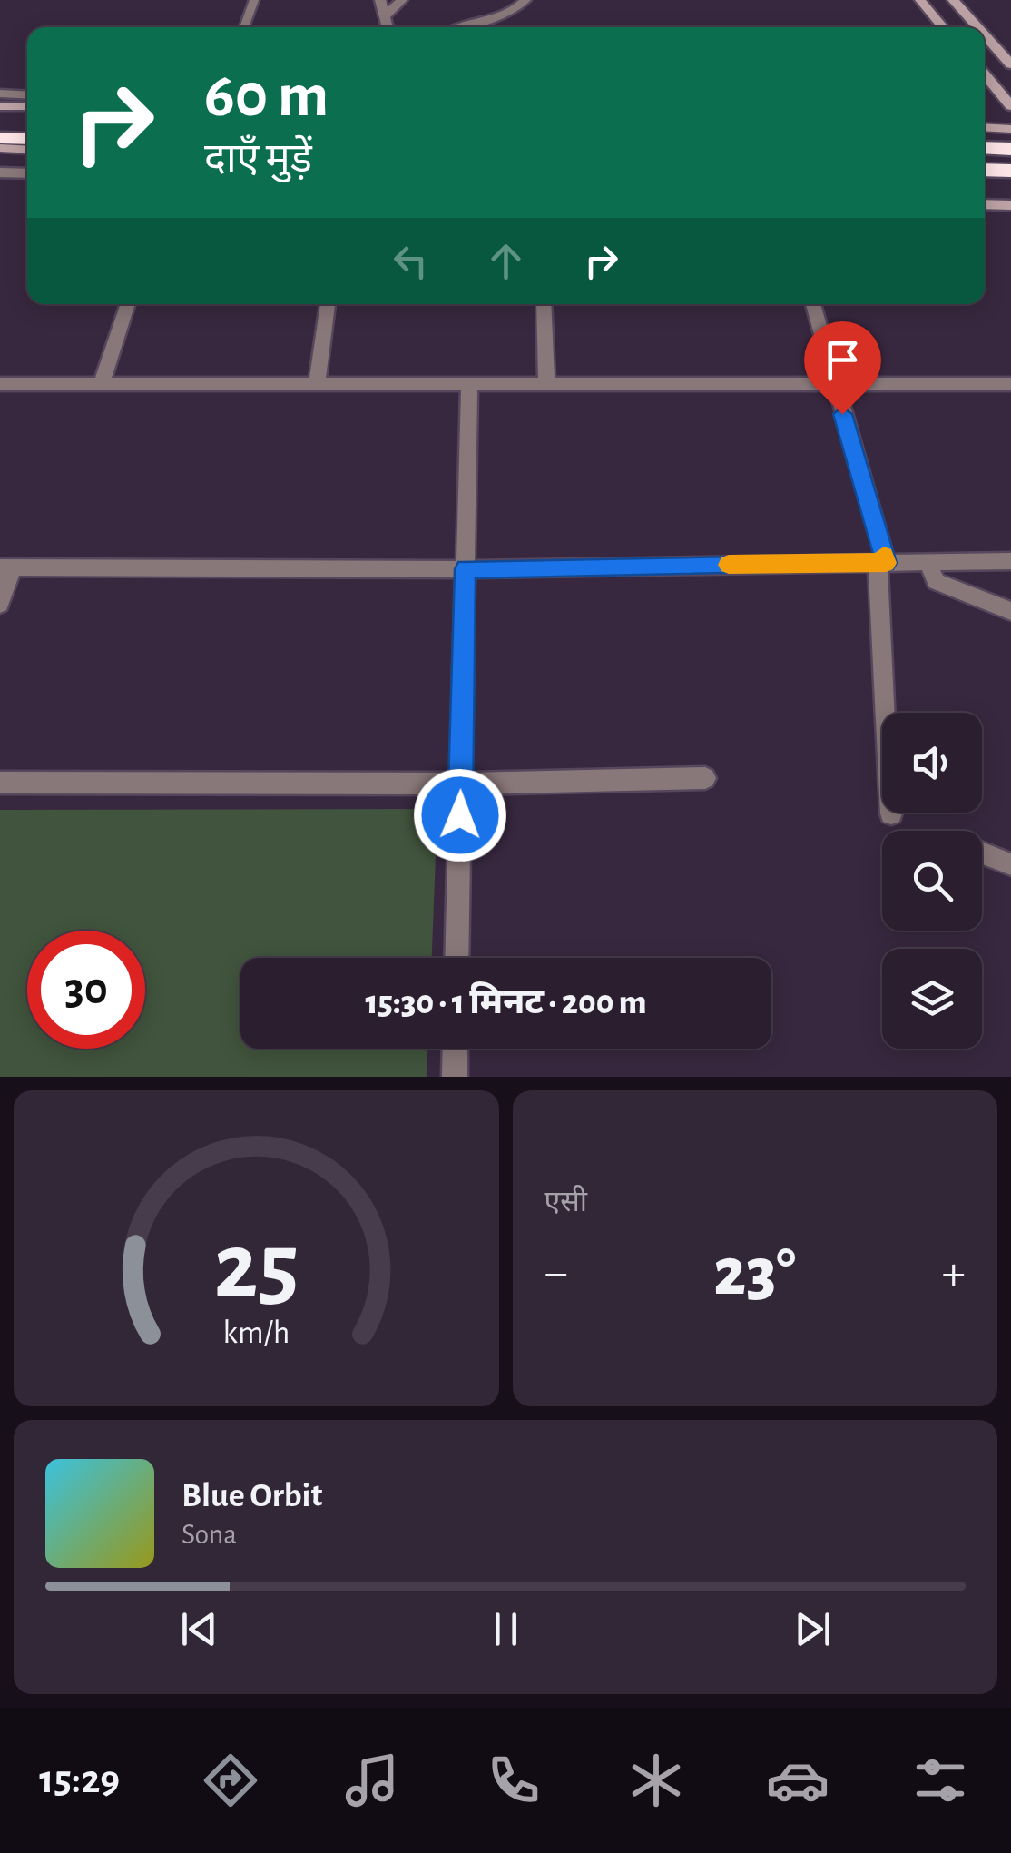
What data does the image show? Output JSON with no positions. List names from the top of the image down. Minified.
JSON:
{"page":{"turn":["60 m","दाएँ मुड़ें"],"limit":"30","trip":"15:30 · 1 मिनट · 200 m","tile":"एसी","heat":["−","23°","+"],"song":["Blue Orbit","Sona"],"tabs":"15:29","gauge":["25","km/h"]}}
